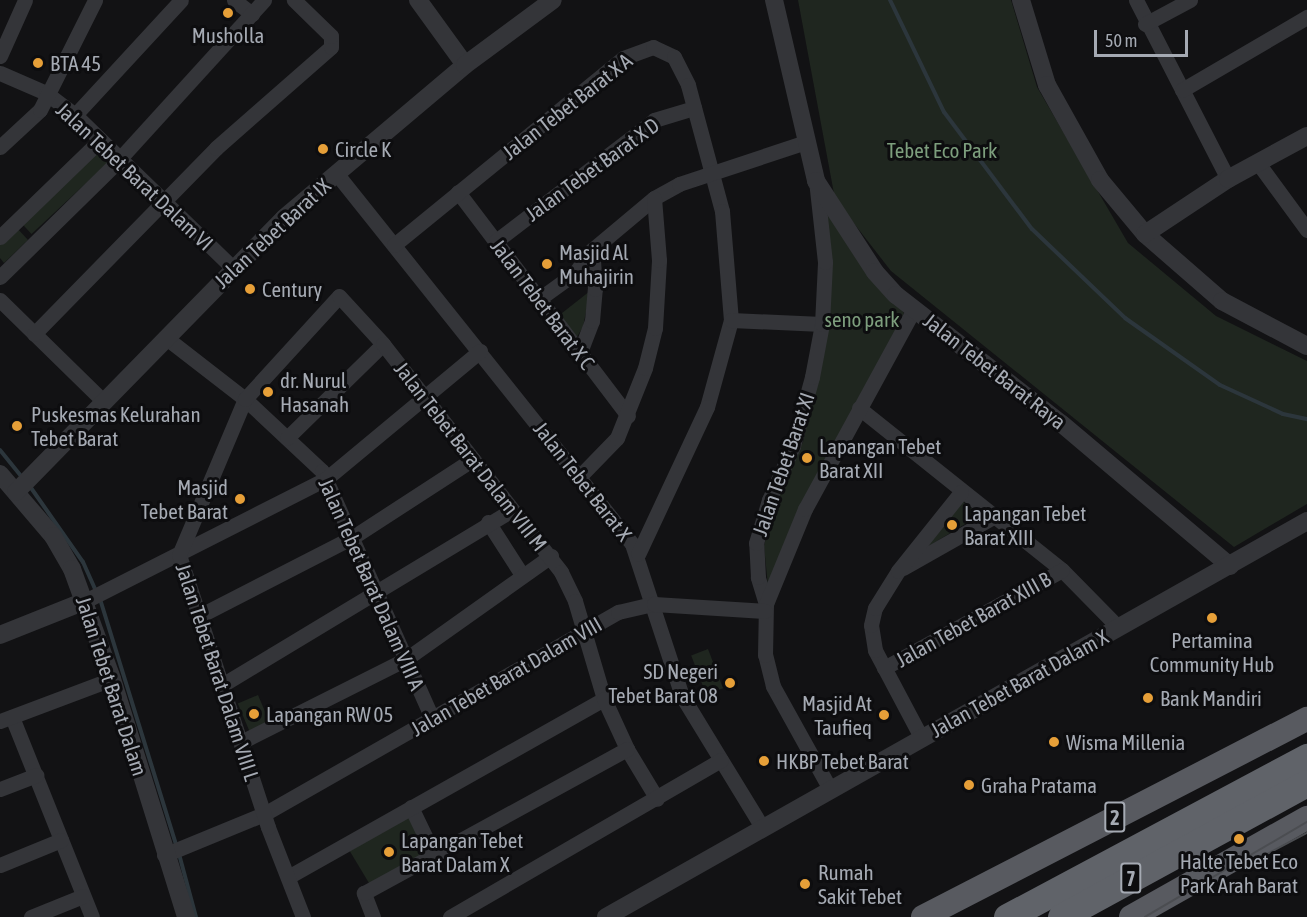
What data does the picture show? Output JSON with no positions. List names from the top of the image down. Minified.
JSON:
{"streets":{"highway":["2","7"],"street":["Jalan Tebet Barat X A","Jalan Tebet Barat X D","Jalan Tebet Barat Dalam VI","Jalan Tebet Barat IX","Jalan Tebet Barat X C","Jalan Tebet Barat Raya","Jalan Tebet Barat Dalam VIII M","Jalan Tebet Barat XI","Jalan Tebet Barat X","Jalan Tebet Barat Dalam VIII A","Jalan Tebet Barat XIII B","Jalan Tebet Barat Dalam VIII L","Jalan Tebet Barat Dalam VIII","Jalan Tebet Barat Dalam X","Jalan Tebet Barat Dalam"]},"crossings":[["Jalan Tebet Barat X A","Jalan Tebet Barat X D"],["Jalan Tebet Barat X A","Jalan Tebet Barat X C"],["Jalan Tebet Barat X A","Jalan Tebet Barat X"],["Jalan Tebet Barat X D","Jalan Tebet Barat X C"],["Jalan Tebet Barat Dalam VI","Jalan Tebet Barat IX"],["Jalan Tebet Barat IX","Jalan Tebet Barat X"],["Jalan Tebet Barat IX","Jalan Tebet Barat Dalam VIII A"],["Jalan Tebet Barat IX","Jalan Tebet Barat Dalam"],["Jalan Tebet Barat Raya","Jalan Tebet Barat XI"],["Jalan Tebet Barat Raya","Jalan Tebet Barat Dalam X"],["Jalan Tebet Barat Dalam VIII M","Jalan Tebet Barat Dalam VIII L"],["Jalan Tebet Barat Dalam VIII M","Jalan Tebet Barat Dalam VIII"],["Jalan Tebet Barat XI","Jalan Tebet Barat Dalam VIII"],["Jalan Tebet Barat X","Jalan Tebet Barat Dalam VIII"],["Jalan Tebet Barat X","Jalan Tebet Barat Dalam X"],["Jalan Tebet Barat Dalam VIII A","Jalan Tebet Barat Dalam VIII L"],["Jalan Tebet Barat Dalam VIII A","Jalan Tebet Barat Dalam VIII"],["Jalan Tebet Barat Dalam VIII L","Jalan Tebet Barat Dalam VIII"],["Jalan Tebet Barat Dalam VIII","Jalan Tebet Barat Dalam"]],"parks":["Tebet Eco Park","seno park"],"places":["Musholla","BTA 45","Circle K","Masjid Al Muhajirin","Century","dr. Nurul Hasanah","Puskesmas Kelurahan Tebet Barat","Lapangan Tebet Barat XII","Masjid Tebet Barat","Lapangan Tebet Barat XIII","Pertamina Community Hub","SD Negeri Tebet Barat 08","Bank Mandiri","Lapangan RW 05","Masjid At Taufieq","Wisma Millenia","HKBP Tebet Barat","Graha Pratama","Halte Tebet Eco Park Arah Barat","Lapangan Tebet Barat Dalam X","Rumah Sakit Tebet"],"scale_bar":"50 m"}
